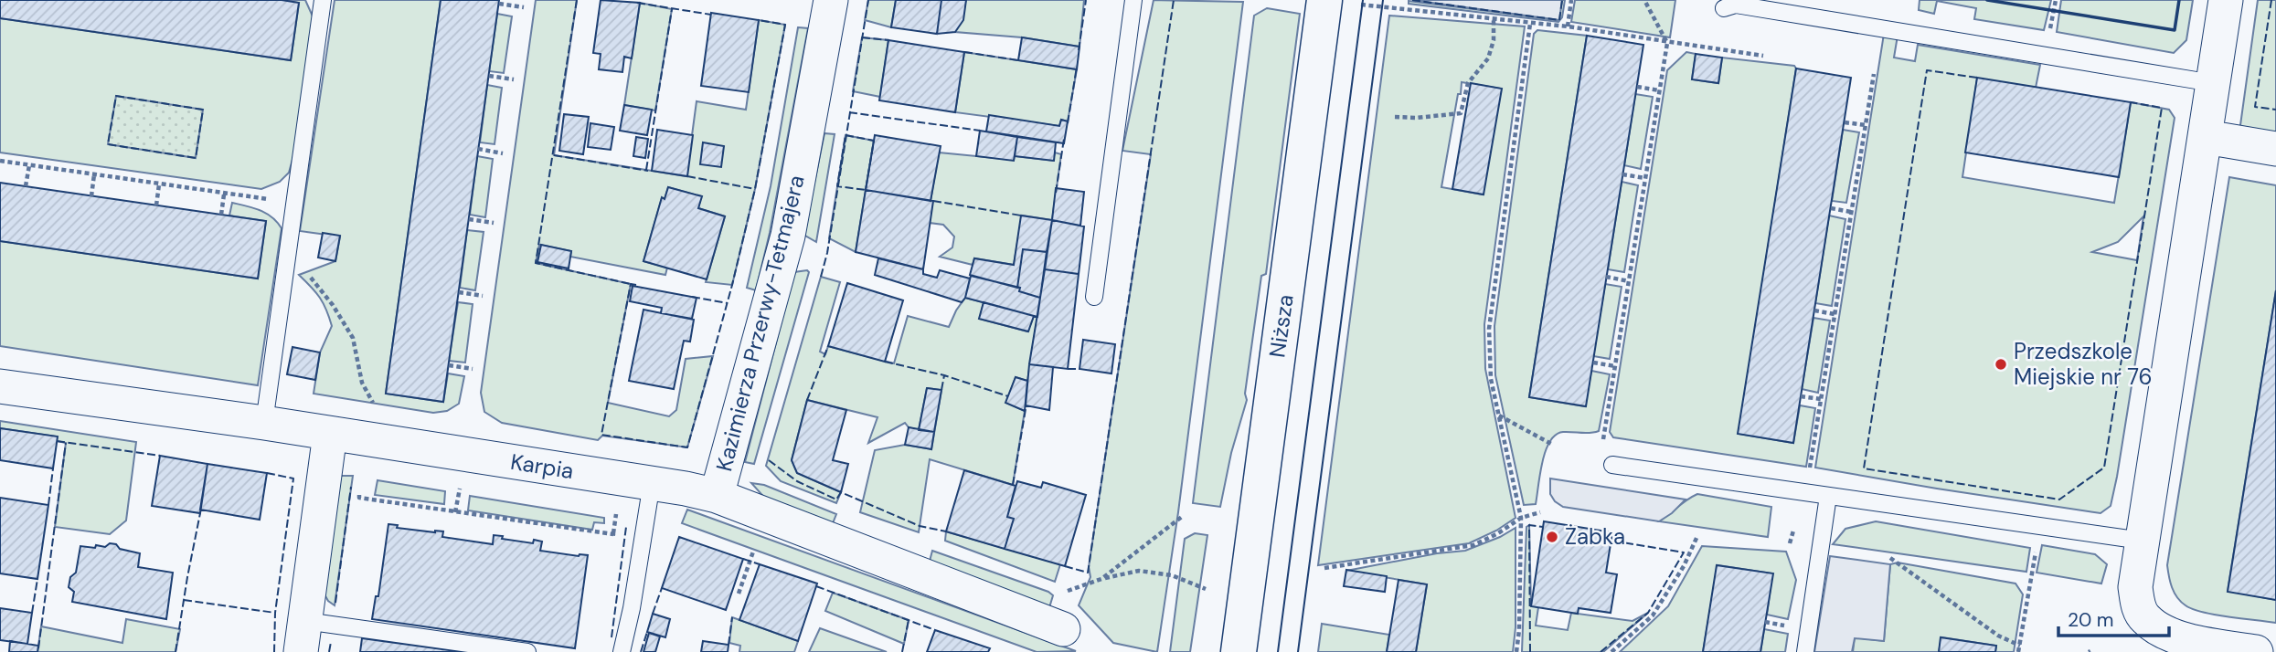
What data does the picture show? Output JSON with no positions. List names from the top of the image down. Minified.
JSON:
{"streets":{"street":["Kazimierza Przerwy-Tetmajera","Niższa","Karpia"]},"crossings":[["Kazimierza Przerwy-Tetmajera","Karpia"]],"places":["Przedszkole Miejskie nr 76","Żabka"],"scale_bar":"20 m"}
